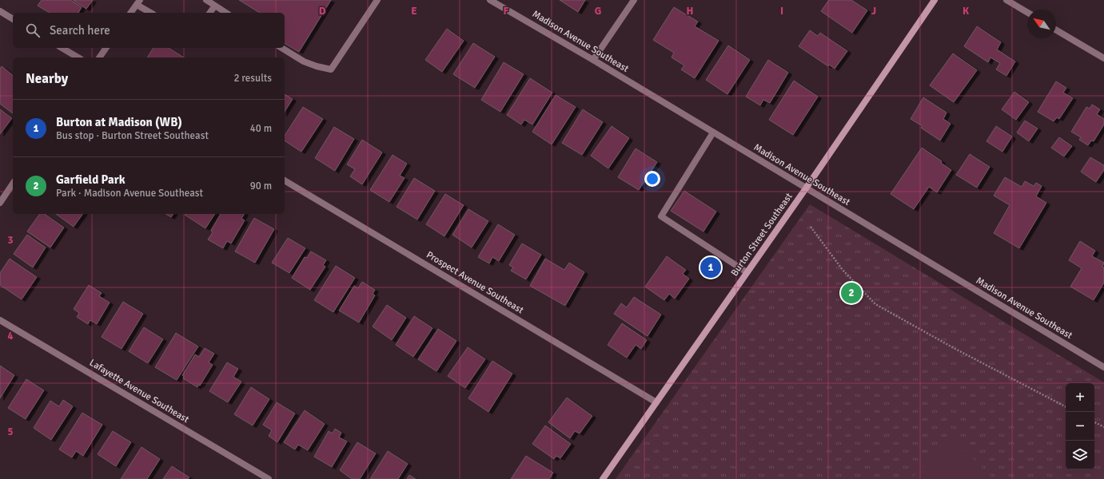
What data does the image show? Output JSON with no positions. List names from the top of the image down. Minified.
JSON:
{"streets":{"main road":["Burton Street Southeast"],"street":["Madison Avenue Southeast","Prospect Avenue Southeast","Lafayette Avenue Southeast"]},"crossings":[["Madison Avenue Southeast","Burton Street Southeast"],["Burton Street Southeast","Prospect Avenue Southeast"]],"north":"top left","page":{"search":"Search here","heading":["Nearby","2 results"],"list":[{"mark":"1","name":"Burton at Madison (WB)","note":"Bus stop · Burton Street Southeast","value":"40 m"},{"mark":"2","name":"Garfield Park","note":"Park · Madison Avenue Southeast","value":"90 m"}],"pins":["1","2"],"map_buttons":["+","−"]},"grid":{"columns":["D","E","F","G","H","I","J","K"],"rows":["3","4","5"]}}
